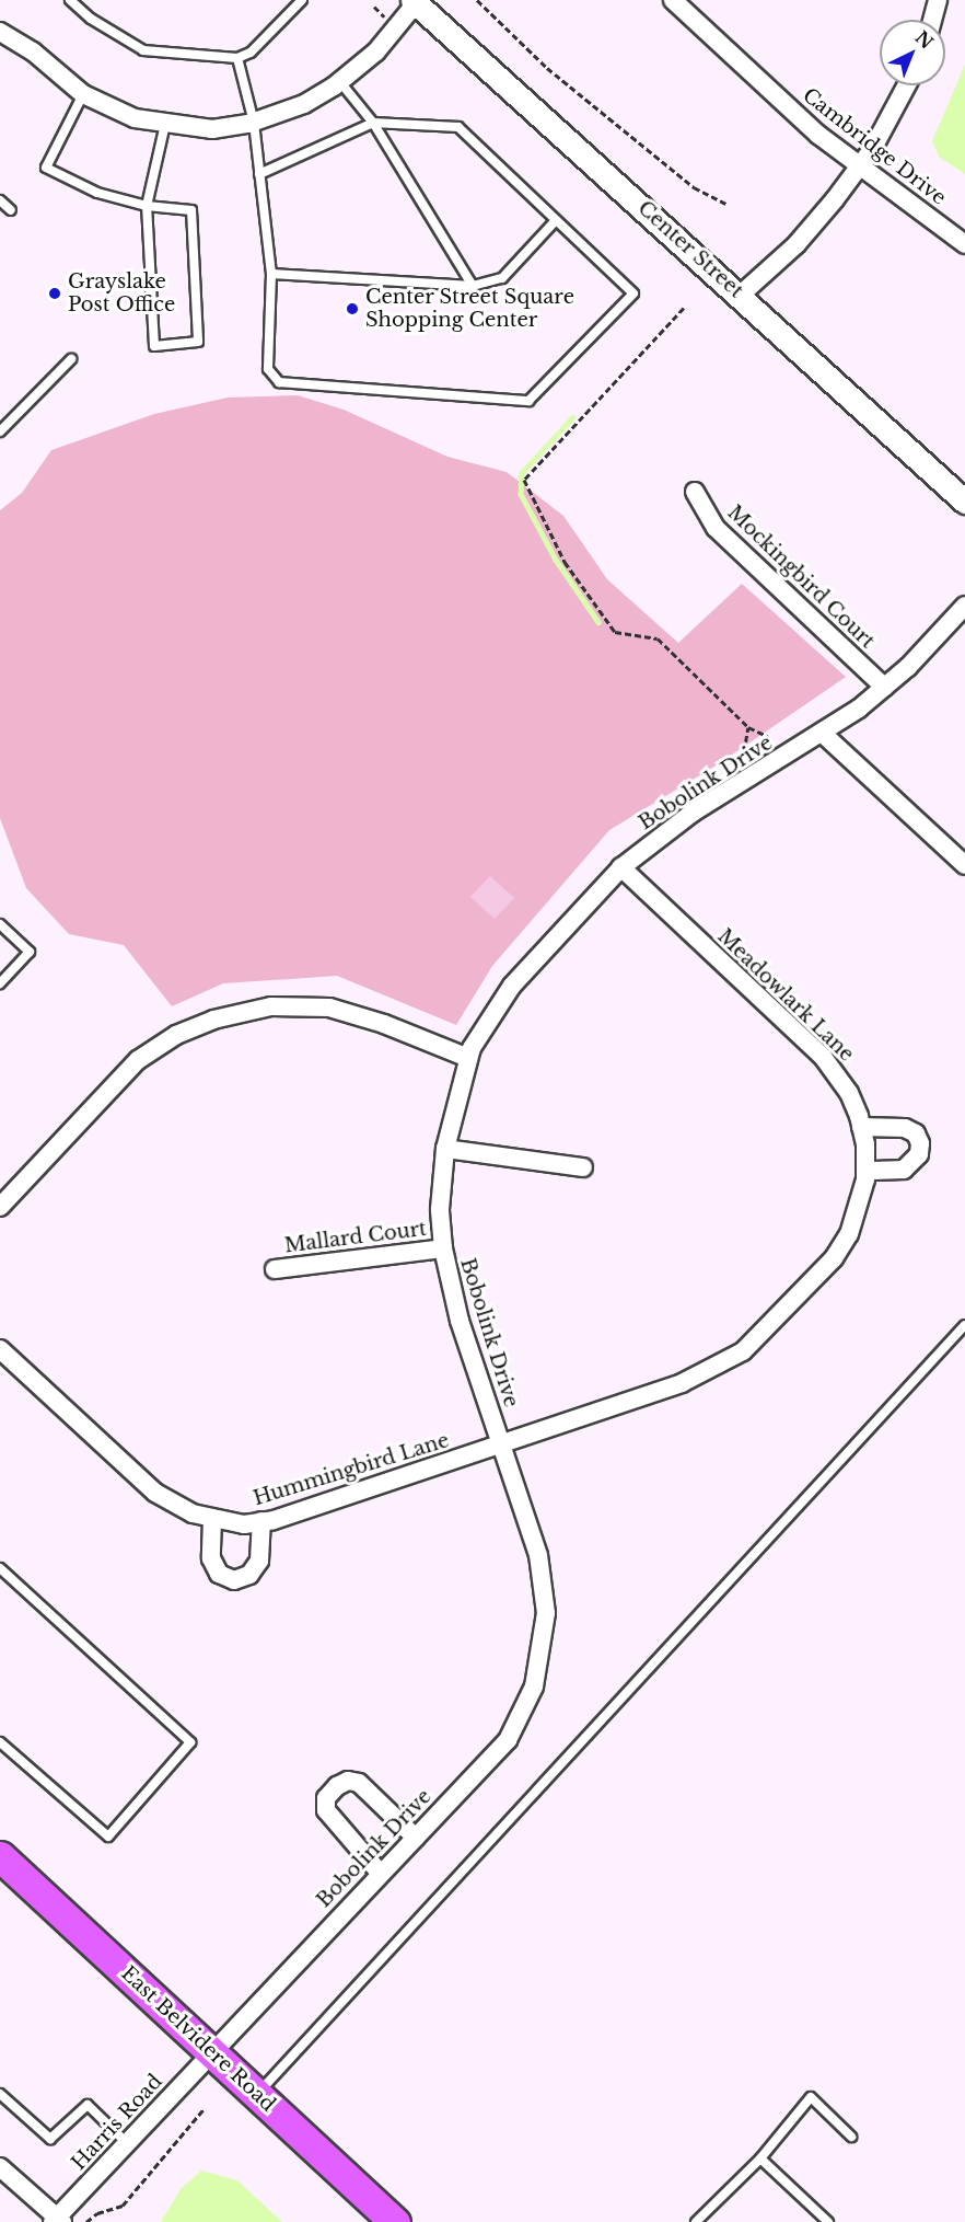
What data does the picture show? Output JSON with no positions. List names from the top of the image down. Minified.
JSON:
{"streets":{"main road":["East Belvidere Road"],"street":["Cambridge Drive","Center Street","Mockingbird Court","Bobolink Drive","Meadowlark Lane","Mallard Court","Hummingbird Lane","Harris Road"]},"crossings":[["Mockingbird Court","Bobolink Drive"],["Bobolink Drive","Meadowlark Lane"],["Bobolink Drive","Mallard Court"],["Bobolink Drive","Hummingbird Lane"],["Bobolink Drive","East Belvidere Road"],["Bobolink Drive","Harris Road"],["Meadowlark Lane","Hummingbird Lane"],["East Belvidere Road","Harris Road"]],"places":["Grayslake Post Office","Center Street Square Shopping Center"],"north":"top right"}
